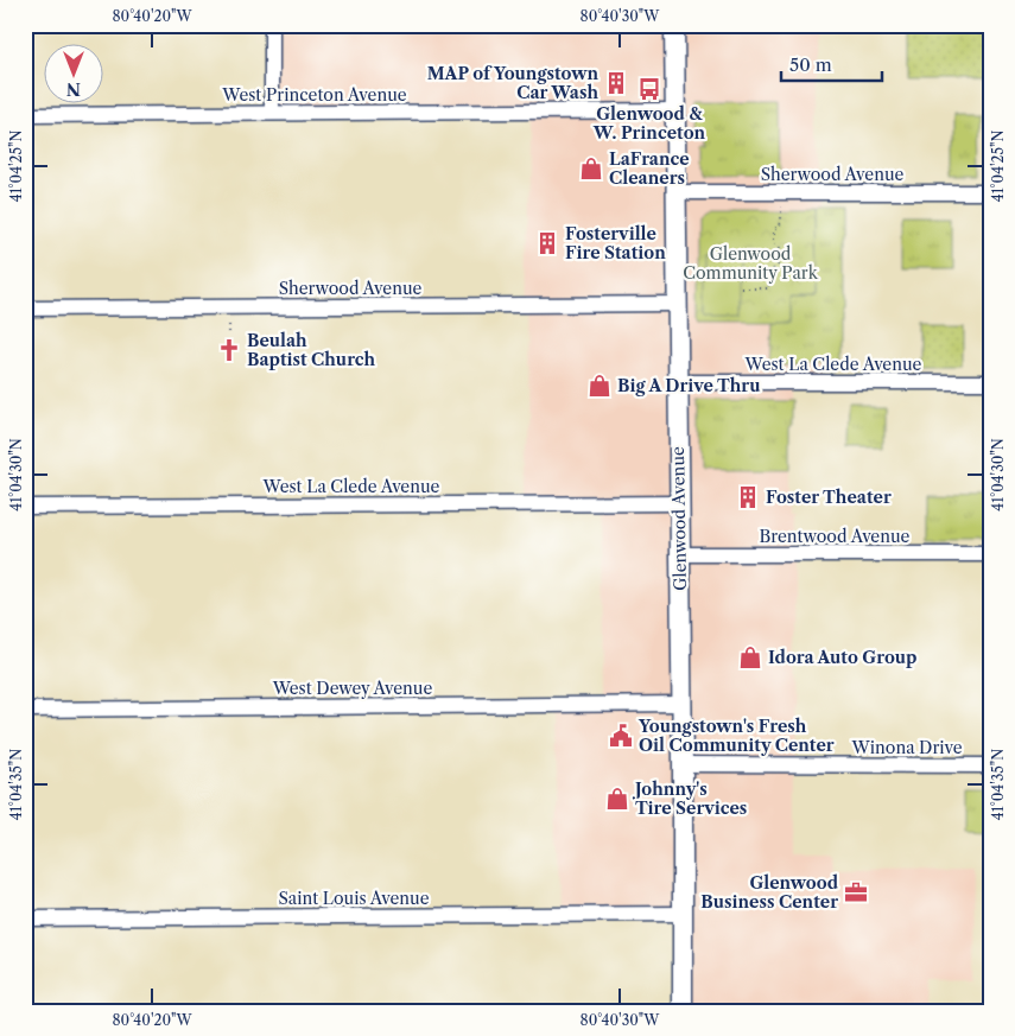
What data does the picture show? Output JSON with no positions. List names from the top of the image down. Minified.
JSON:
{"streets":{"main road":["Glenwood Avenue"],"street":["West Princeton Avenue","Sherwood Avenue","West La Clede Avenue","Brentwood Avenue","West Dewey Avenue","Winona Drive","Saint Louis Avenue"]},"crossings":[["West Princeton Avenue","Glenwood Avenue"],["Sherwood Avenue","Glenwood Avenue"],["West La Clede Avenue","Glenwood Avenue"],["Glenwood Avenue","Brentwood Avenue"],["Glenwood Avenue","West Dewey Avenue"],["Glenwood Avenue","Winona Drive"],["Glenwood Avenue","Saint Louis Avenue"]],"parks":["Glenwood Community Park"],"places":{"building":["MAP of Youngstown Car Wash","Fosterville Fire Station","Foster Theater"],"bus stop":["Glenwood & W. Princeton"],"shop":["LaFrance Cleaners","Big A Drive Thru","Idora Auto Group","Johnny's Tire Services"],"church":["Beulah Baptist Church"],"public building":["Youngstown's Fresh Oil Community Center"],"office":["Glenwood Business Center"]},"scale_bar":"50 m","north":"bottom","coordinates":["80°40'20\"W","80°40'30\"W","41°04'25\"N","41°04'30\"N","41°04'35\"N"]}
